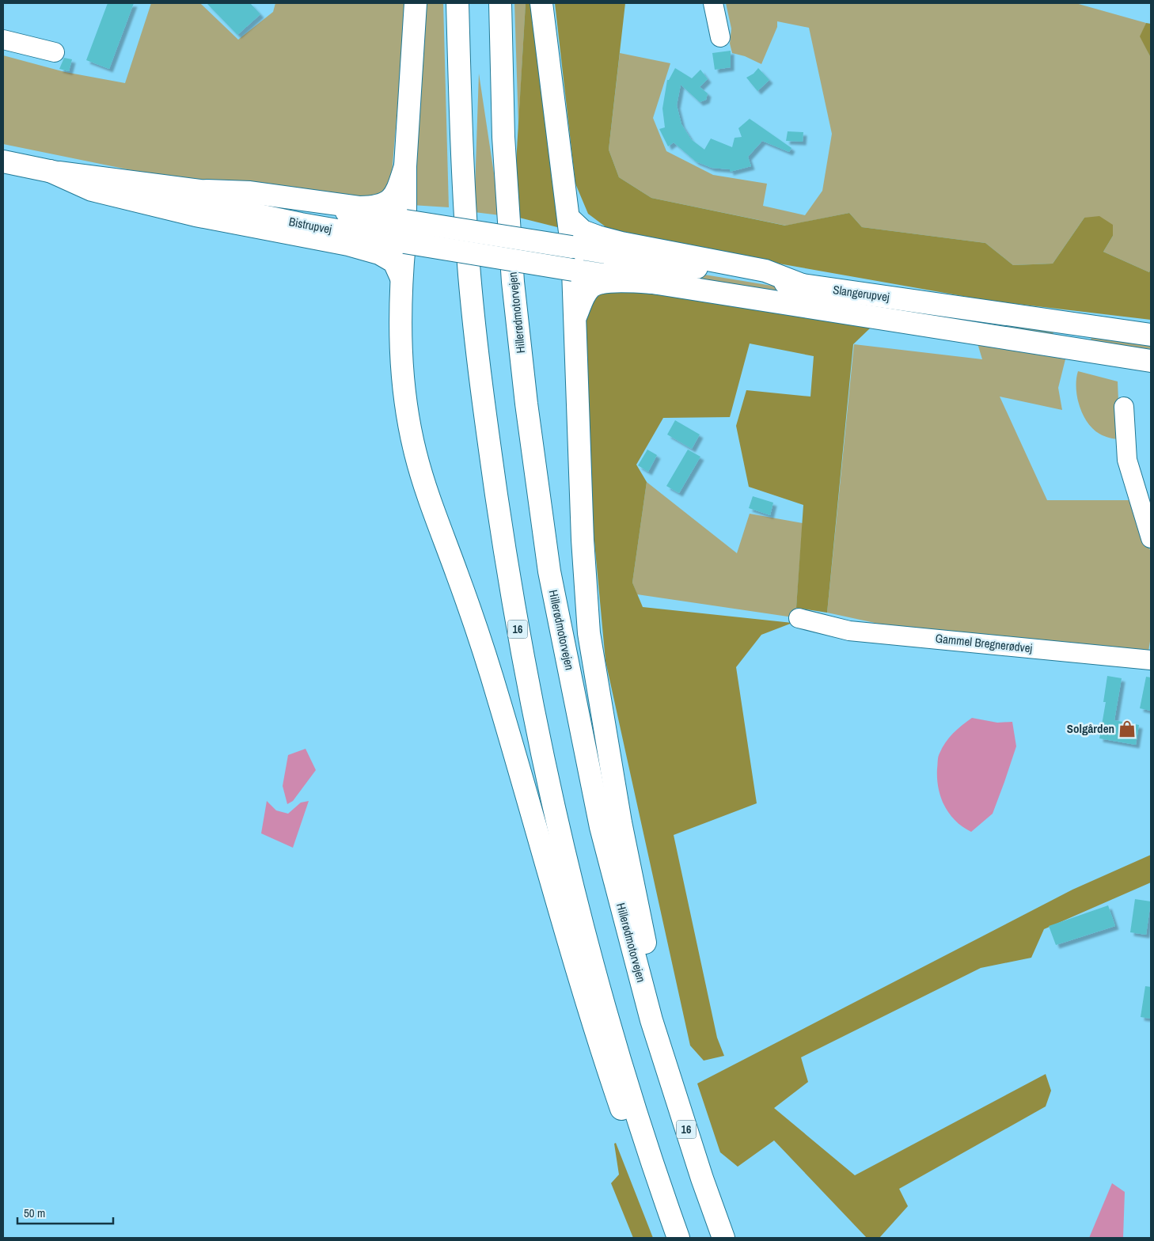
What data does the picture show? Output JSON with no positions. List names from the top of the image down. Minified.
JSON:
{"streets":{"main road":["Bistrupvej","Slangerupvej","Hillerødmotorvejen","16"],"street":["Gammel Bregnerødvej"]},"crossings":[["Bistrupvej","Slangerupvej"]],"places":{"shop":["Solgården"]},"scale_bar":"50 m"}
